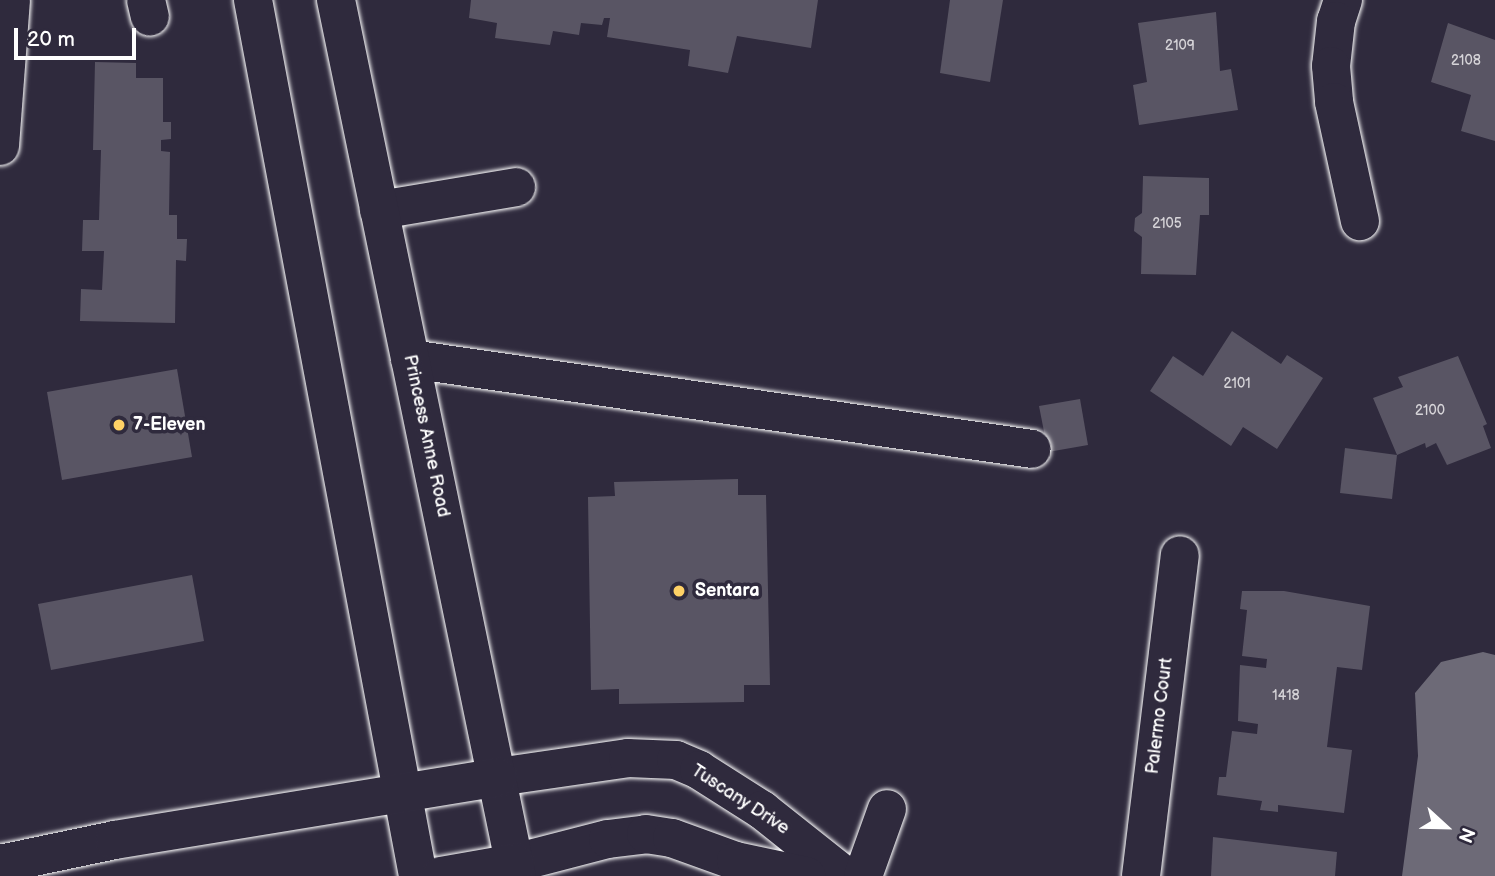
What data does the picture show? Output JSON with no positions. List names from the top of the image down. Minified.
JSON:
{"streets":{"main road":["Princess Anne Road","Palermo Court","Tuscany Drive"]},"crossings":[["Princess Anne Road","Tuscany Drive"]],"places":["7-Eleven","Sentara"],"house_numbers":["2109","2108","2105","2101","2100","1418"],"scale_bar":"20 m","north":"right"}
